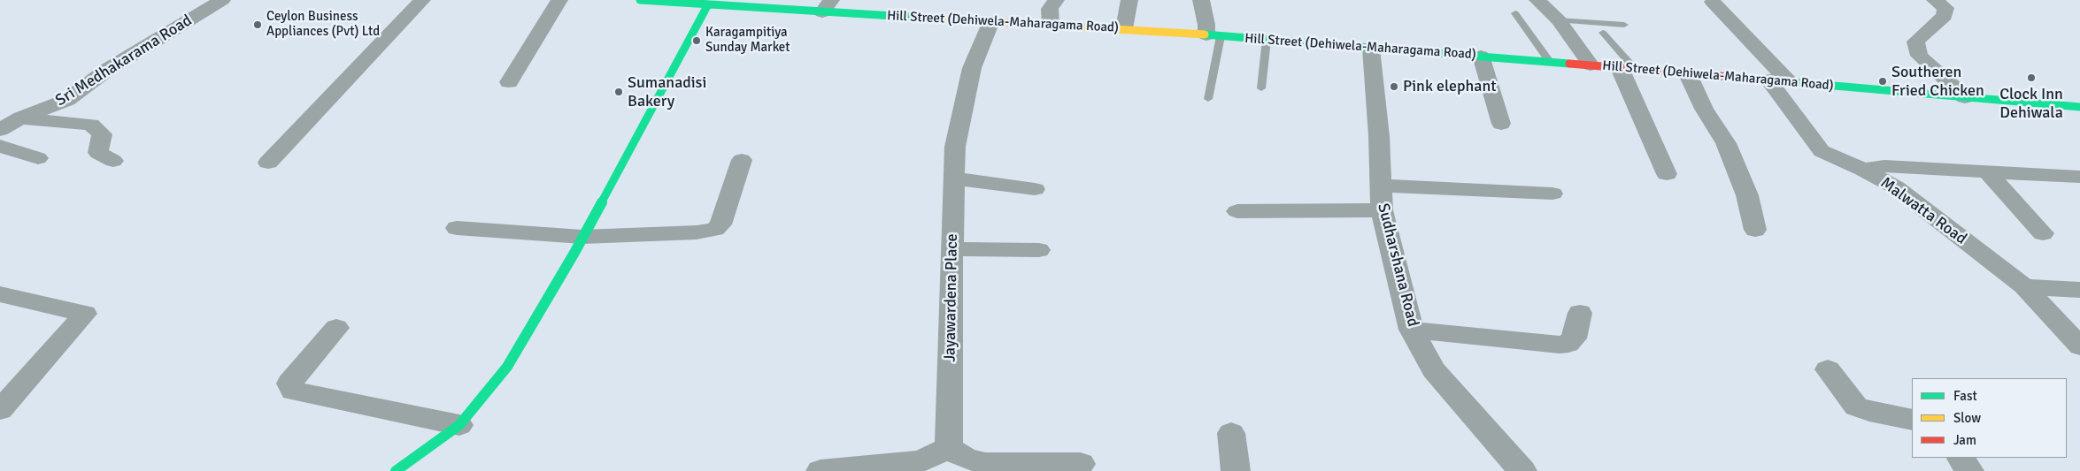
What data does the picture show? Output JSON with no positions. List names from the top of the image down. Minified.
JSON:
{"streets":{"main road":["Hill Street (Dehiwela-Maharagama Road)"],"street":["Sri Medhakarama Road","Malwatta Road","Sudharshana Road","Jayawardena Place"]},"crossings":[["Hill Street (Dehiwela-Maharagama Road)","Malwatta Road"],["Hill Street (Dehiwela-Maharagama Road)","Sudharshana Road"],["Hill Street (Dehiwela-Maharagama Road)","Jayawardena Place"]],"places":["Ceylon Business Appliances (Pvt) Ltd","Karagampitiya Sunday Market","Clock Inn Dehiwala","Southeren Fried Chicken","Pink elephant","Sumanadisi Bakery"],"legend":["Fast","Slow","Jam"]}
